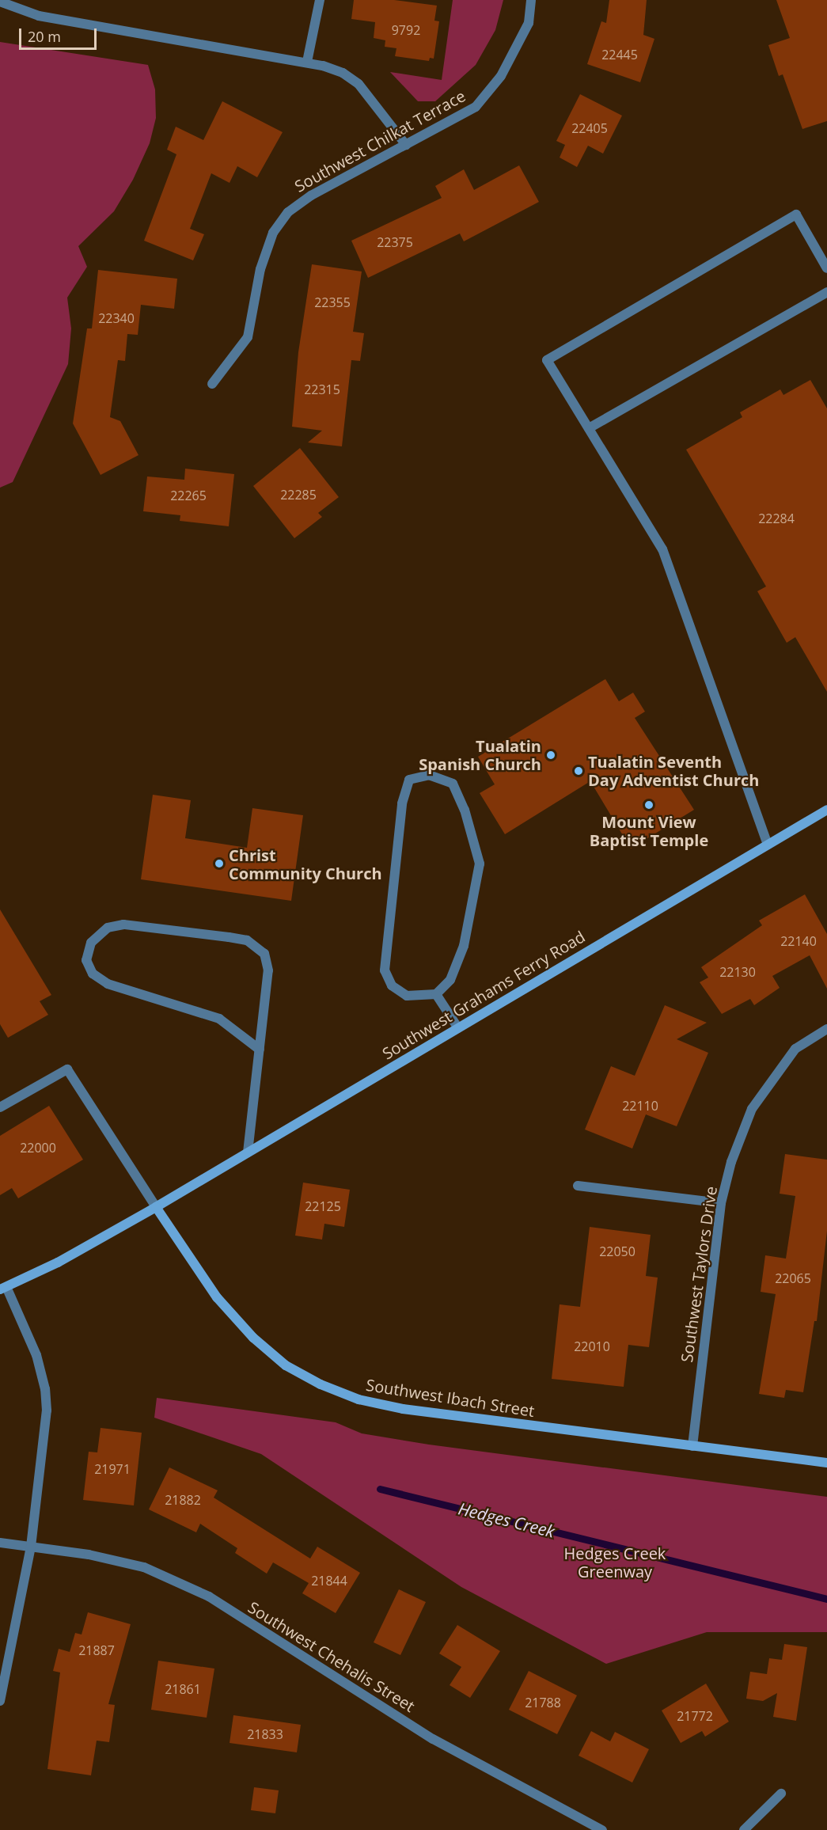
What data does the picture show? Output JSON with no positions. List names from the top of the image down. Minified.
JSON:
{"streets":{"street":["Southwest Chilkat Terrace","Southwest Grahams Ferry Road","Southwest Taylors Drive","Southwest Ibach Street","Southwest Chehalis Street"]},"crossings":[["Southwest Grahams Ferry Road","Southwest Ibach Street"],["Southwest Taylors Drive","Southwest Ibach Street"]],"water":["Hedges Creek"],"parks":["Hedges Creek Greenway"],"places":["Tualatin Spanish Church","Tualatin Seventh Day Adventist Church","Mount View Baptist Temple","Christ Community Church"],"house_numbers":["9792","22445","22405","22375","22355","22340","22315","22285","22265","22284","22140","22130","22110","22000","22125","22050","22065","22010","21971","21882","21844","21887","21861","21788","21772","21833"],"scale_bar":"20 m"}
